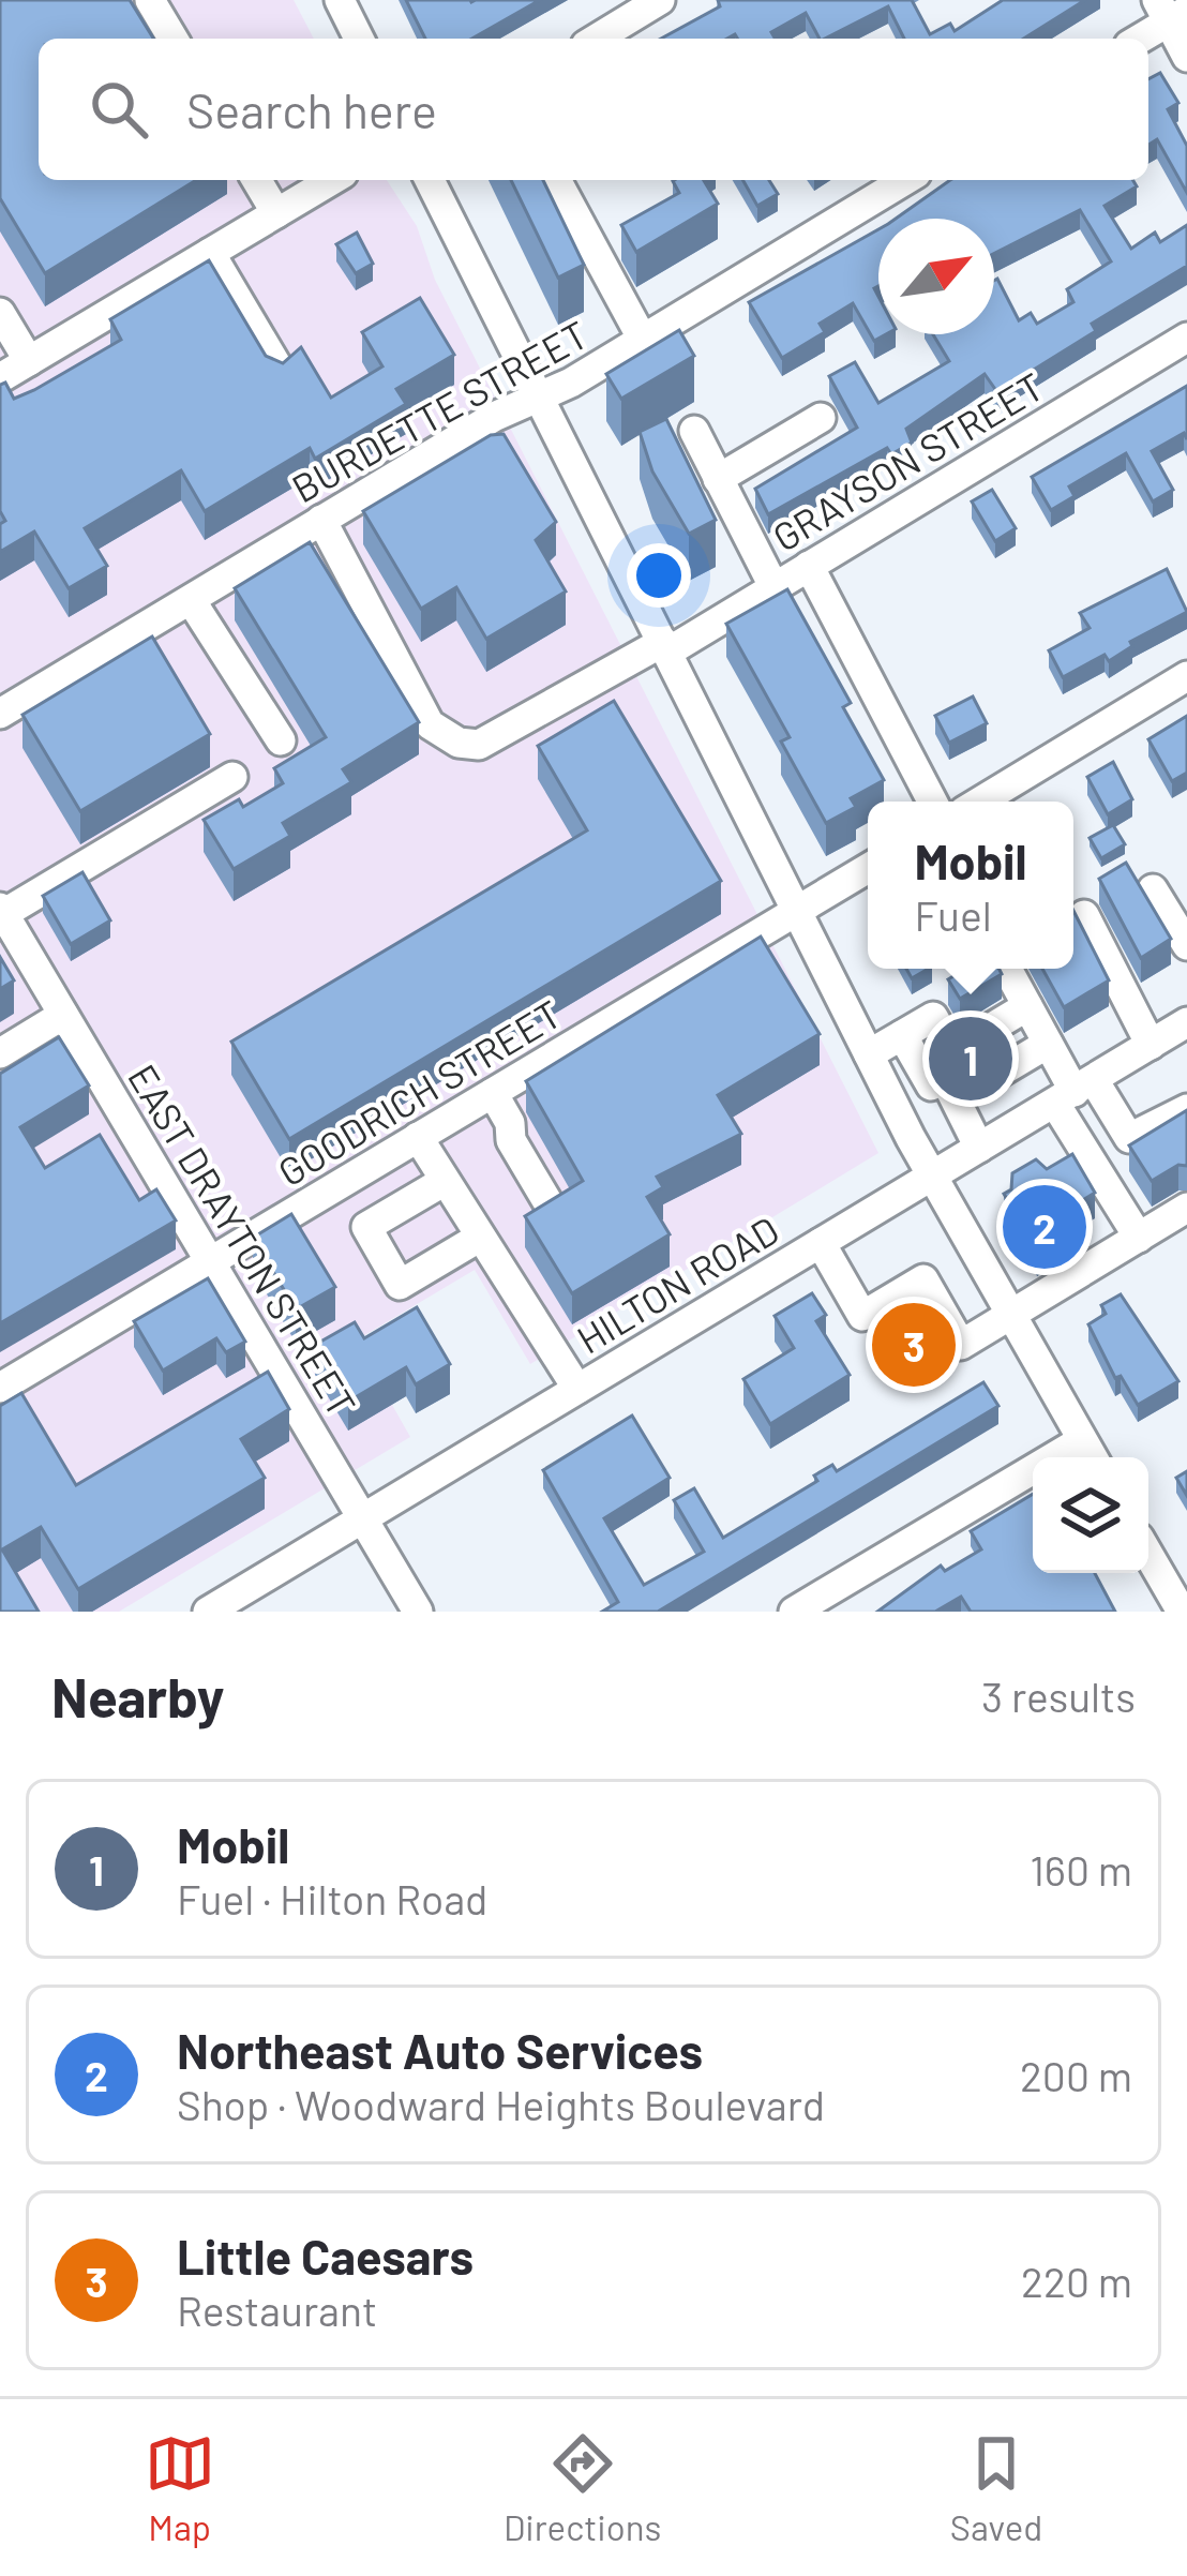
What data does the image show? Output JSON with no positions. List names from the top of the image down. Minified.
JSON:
{"streets":{"street":["BURDETTE STREET","GRAYSON STREET","GOODRICH STREET","EAST DRAYTON STREET","HILTON ROAD"]},"crossings":[["BURDETTE STREET","GRAYSON STREET"],["GOODRICH STREET","EAST DRAYTON STREET"],["EAST DRAYTON STREET","HILTON ROAD"]],"north":"top right","page":{"search":"Search here","popup":["Mobil","Fuel"],"pins":["1","2","3"],"heading":["Nearby","3 results"],"list":[{"mark":"1","name":"Mobil","note":"Fuel · Hilton Road","value":"160 m"},{"mark":"2","name":"Northeast Auto Services","note":"Shop · Woodward Heights Boulevard","value":"200 m"},{"mark":"3","name":"Little Caesars","note":"Restaurant","value":"220 m"}],"nav":["Map","Directions","Saved"]}}
